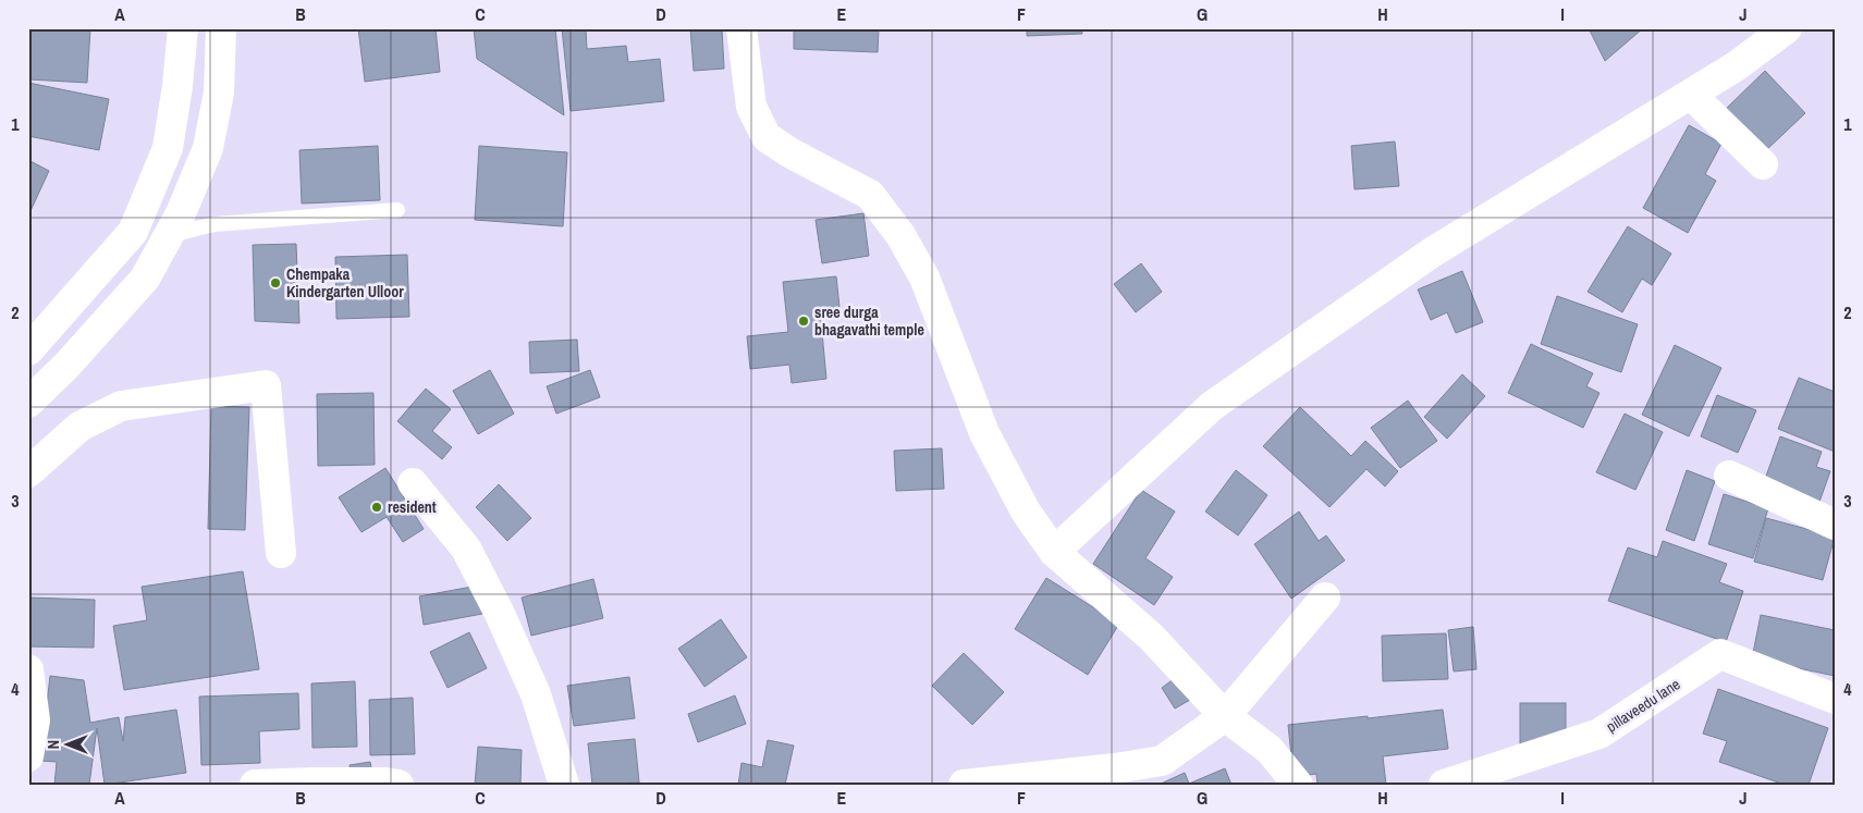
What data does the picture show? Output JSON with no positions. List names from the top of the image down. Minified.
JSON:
{"streets":{"street":["pillaveedu lane"]},"places":["Chempaka Kindergarten Ulloor","sree durga bhagavathi temple","resident"],"north":"left","grid":{"columns":["A","B","C","D","E","F","G","H","I","J"],"rows":["1","2","3","4"]}}
